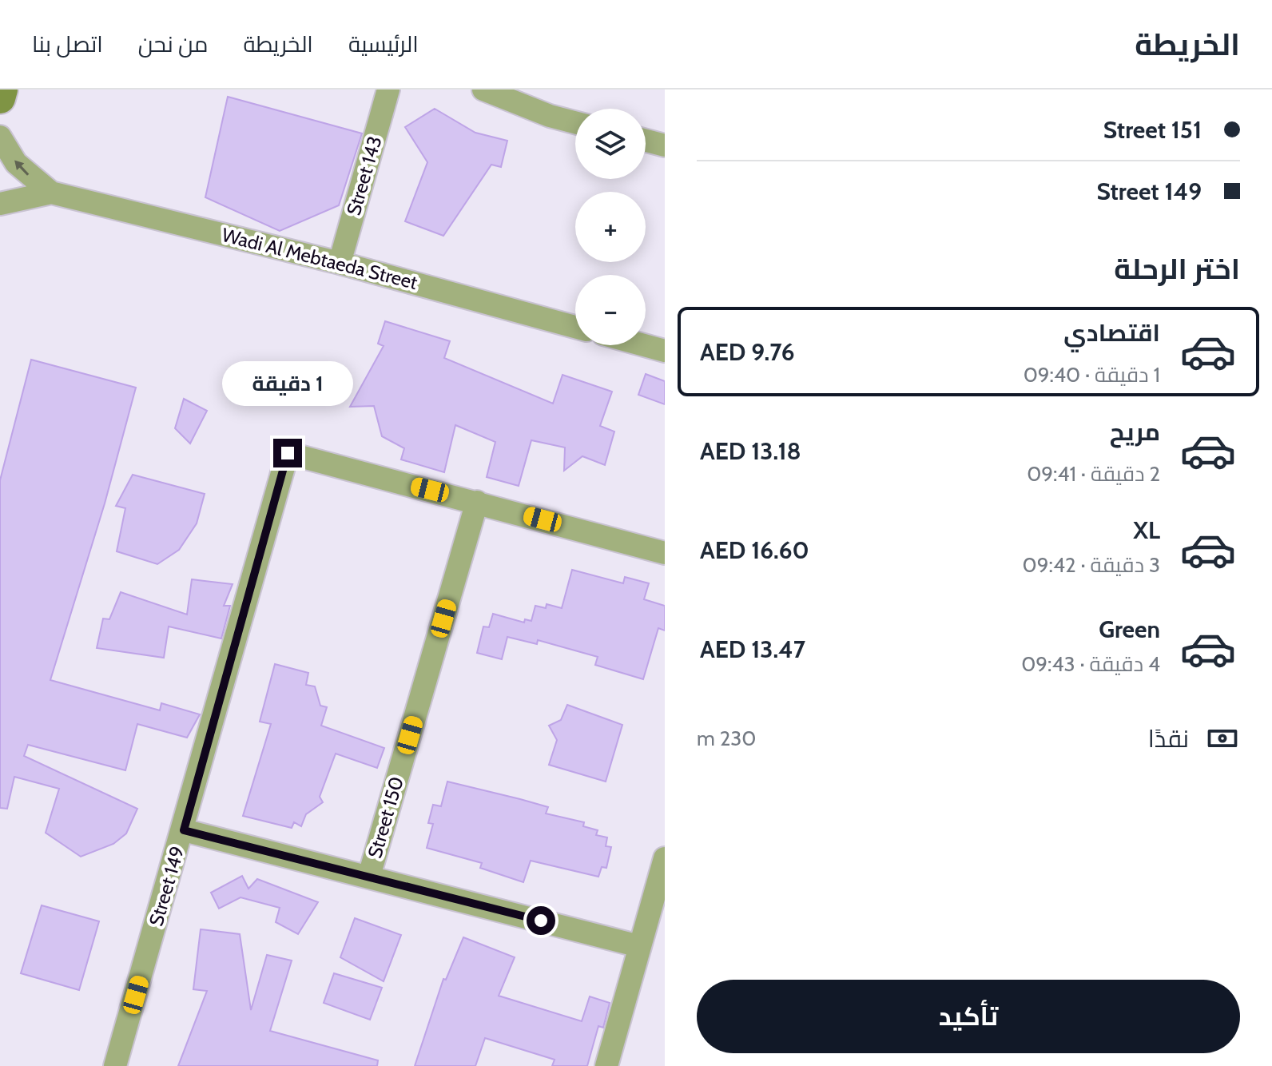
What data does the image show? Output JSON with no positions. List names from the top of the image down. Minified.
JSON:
{"streets":{"street":["Street 143","Wadi Al Mebtaeda Street","Street 150","Street 149"]},"crossings":[["Street 143","Wadi Al Mebtaeda Street"],["Street 150","Street 149"]],"page":{"header":"الخريطة","nav":["الرئيسية","الخريطة","من نحن","اتصل بنا"],"banner":["Street 151","Street 149"],"map_buttons":["+","−"],"heading":"اختر الرحلة","list":[{"name":"اقتصادي","note":"1 دقيقة · 09:40","value":"AED 9.76"},{"name":"مريح","note":"2 دقيقة · 09:41","value":"AED 13.18"},{"name":"XL","note":"3 دقيقة · 09:42","value":"AED 16.60"},{"name":"Green","note":"4 دقيقة · 09:43","value":"AED 13.47"}],"bubble":"1 دقيقة","pay":["نقدًا","230 m"],"buttons":"تأكيد"}}
